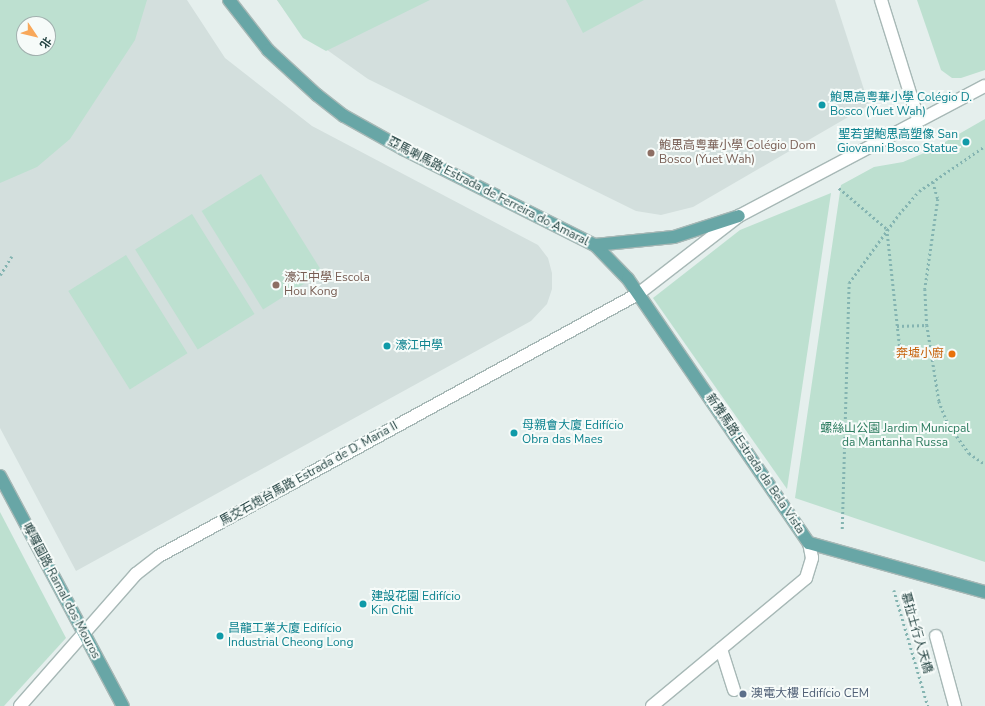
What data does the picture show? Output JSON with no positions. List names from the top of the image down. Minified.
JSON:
{"streets":{"main road":["亞馬喇馬路 Estrada de Ferreira do Amaral","新雅馬路 Estrada da Bela Vista","嚤囉園路 Ramal dos Mouros"],"street":["馬交石炮台馬路 Estrada de D. Maria II"],"path":["慕拉士行人天橋"]},"crossings":[["亞馬喇馬路 Estrada de Ferreira do Amaral","新雅馬路 Estrada da Bela Vista"],["亞馬喇馬路 Estrada de Ferreira do Amaral","馬交石炮台馬路 Estrada de D. Maria II"],["新雅馬路 Estrada da Bela Vista","馬交石炮台馬路 Estrada de D. Maria II"],["新雅馬路 Estrada da Bela Vista","慕拉士行人天橋"],["馬交石炮台馬路 Estrada de D. Maria II","嚤囉園路 Ramal dos Mouros"]],"parks":["螺絲山公園 Jardim Municpal da Mantanha Russa"],"places":["鮑思高粵華小學 Colégio D. Bosco (Yuet Wah)","聖若望鮑思高塑像 San Giovanni Bosco Statue","鮑思高粵華小學 Colégio Dom Bosco (Yuet Wah)","濠江中學 Escola Hou Kong","濠江中學","奔墟小廚","母親會大廈 Edifício Obra das Maes","建設花園 Edifício Kin Chit","昌龍工業大廈 Edifício Industrial Cheong Long","澳電大樓 Edifício CEM"],"north":"bottom right"}
